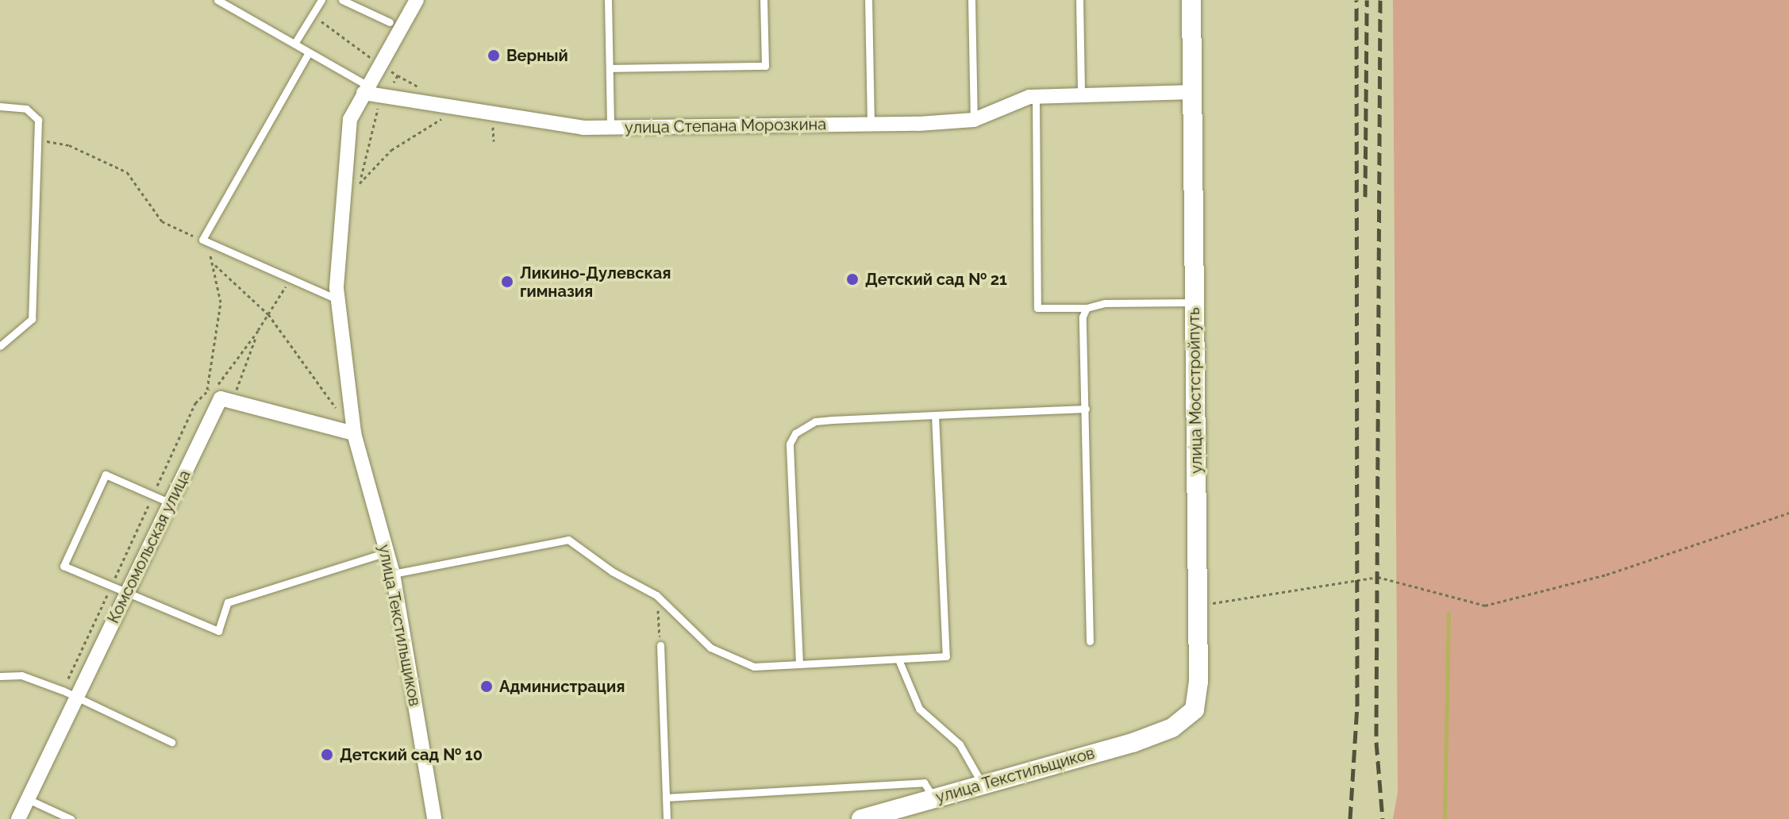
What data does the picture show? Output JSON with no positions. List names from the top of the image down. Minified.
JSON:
{"streets":{"street":["улица Степана Морозкина","улица Мостстройпуть","Комсомольская улица","улица Текстильщиков"]},"crossings":[["улица Степана Морозкина","улица Мостстройпуть"],["улица Степана Морозкина","улица Текстильщиков"],["улица Мостстройпуть","улица Текстильщиков"]],"places":["Верный","Детский сад № 21","Ликино-Дулевская гимназия","Администрация","Детский сад № 10"]}
